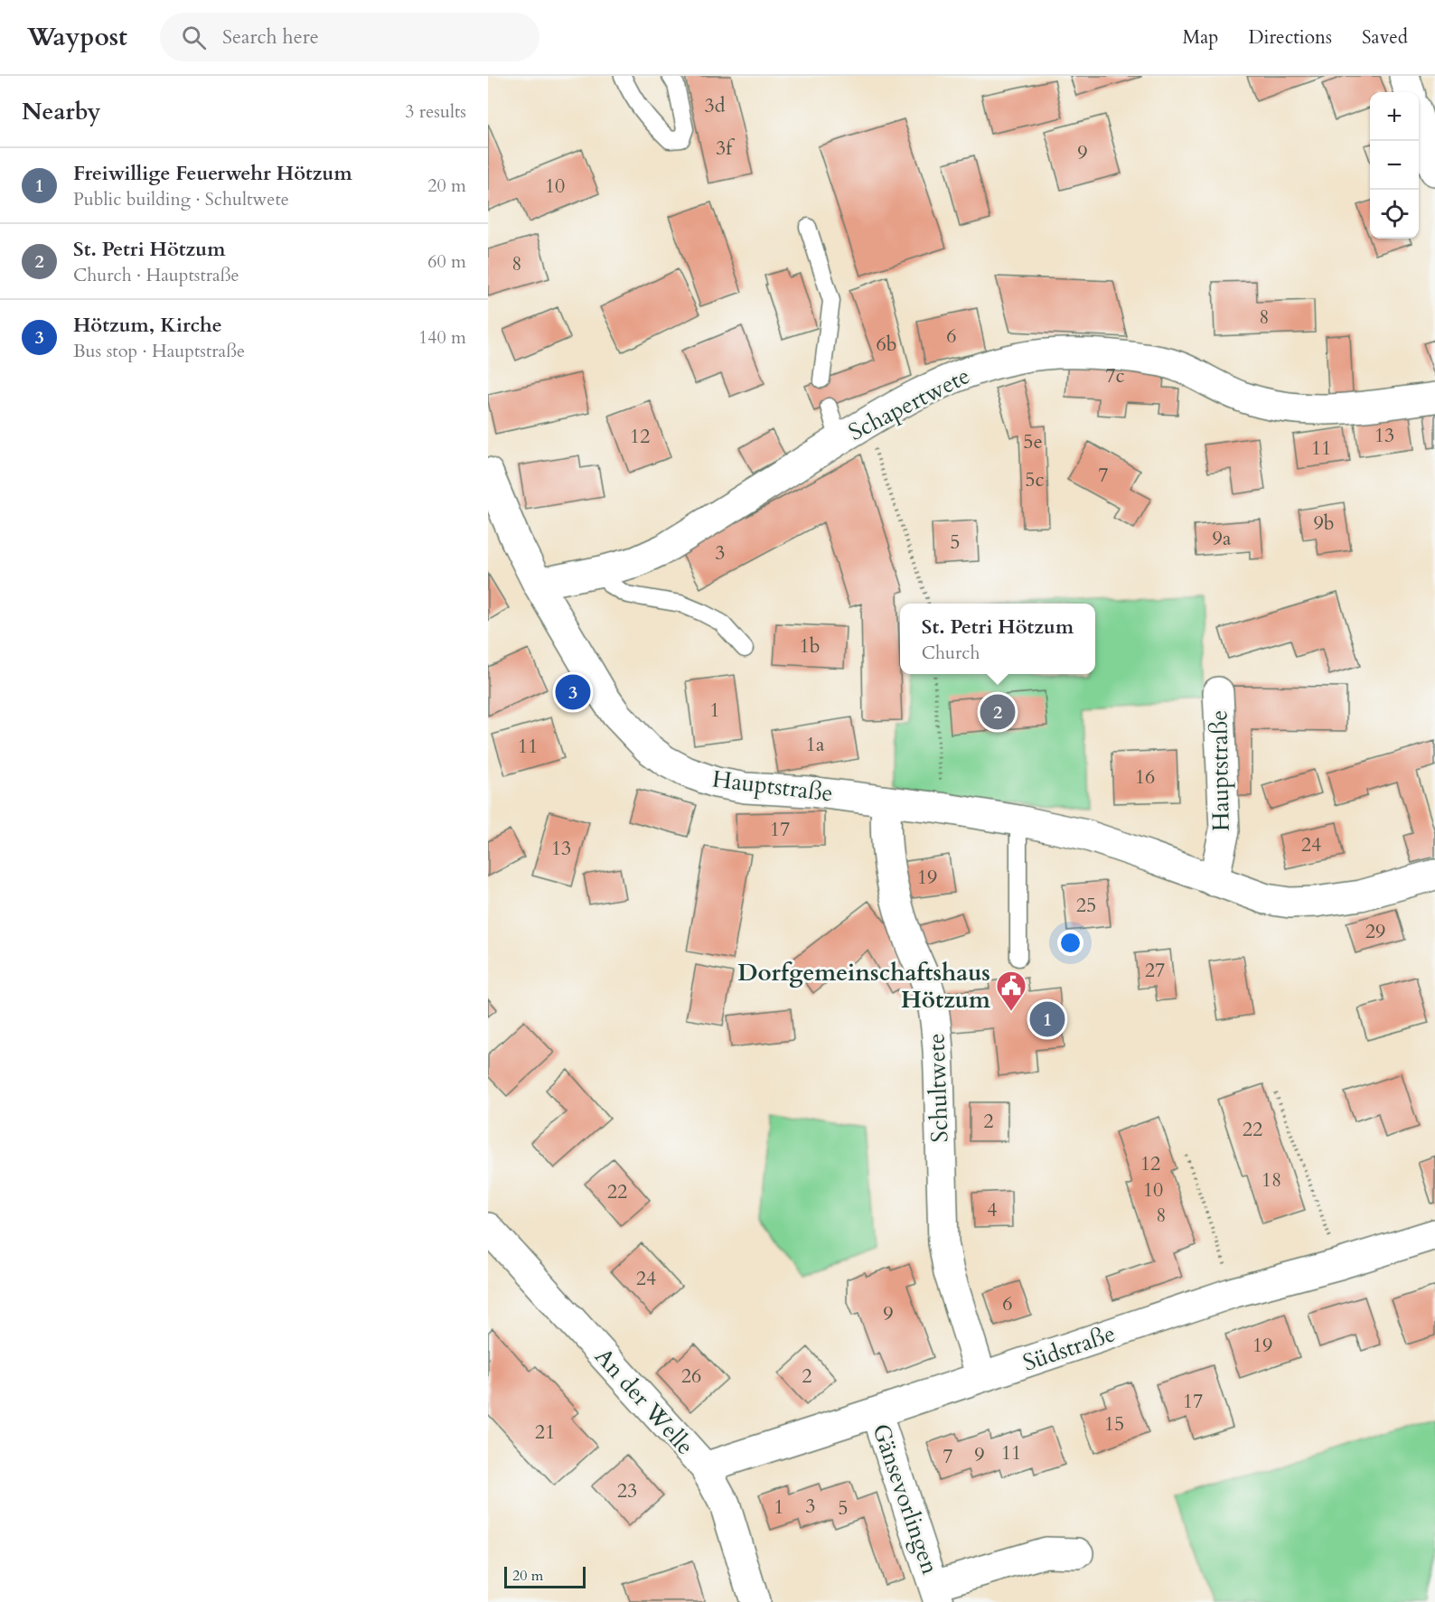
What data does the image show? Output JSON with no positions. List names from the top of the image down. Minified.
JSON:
{"streets":{"street":["Schapertwete","Hauptstraße","Schultwete","Südstraße","An der Welle","Gänsevorlingen"]},"crossings":[["Schapertwete","Hauptstraße"],["Hauptstraße","Schultwete"],["Schultwete","Südstraße"],["Südstraße","An der Welle"],["Südstraße","Gänsevorlingen"]],"places":{"public building":["Dorfgemeinschaftshaus Hötzum"]},"house_numbers":["3d","3f","9","10","8","8","6","6b","7c","13","12","5e","11","7","5c","9b","9a","5","3","1b","1","1a","11","16","17","24","13","19","25","29","27","2","22","12","18","10","22","4","8","24","6","9","19","26","2","17","15","21","11","9","7","23","3","1","5"],"scale_bar":"20 m","page":{"header":"Waypost","search":"Search here","nav":["Map","Directions","Saved"],"heading":["Nearby","3 results"],"map_buttons":["+","−"],"list":[{"mark":"1","name":"Freiwillige Feuerwehr Hötzum","note":"Public building · Schultwete","value":"20 m"},{"mark":"2","name":"St. Petri Hötzum","note":"Church · Hauptstraße","value":"60 m"},{"mark":"3","name":"Hötzum, Kirche","note":"Bus stop · Hauptstraße","value":"140 m"}],"popup":["St. Petri Hötzum","Church"],"pins":["3","2","1"],"scale":"20 m"}}
